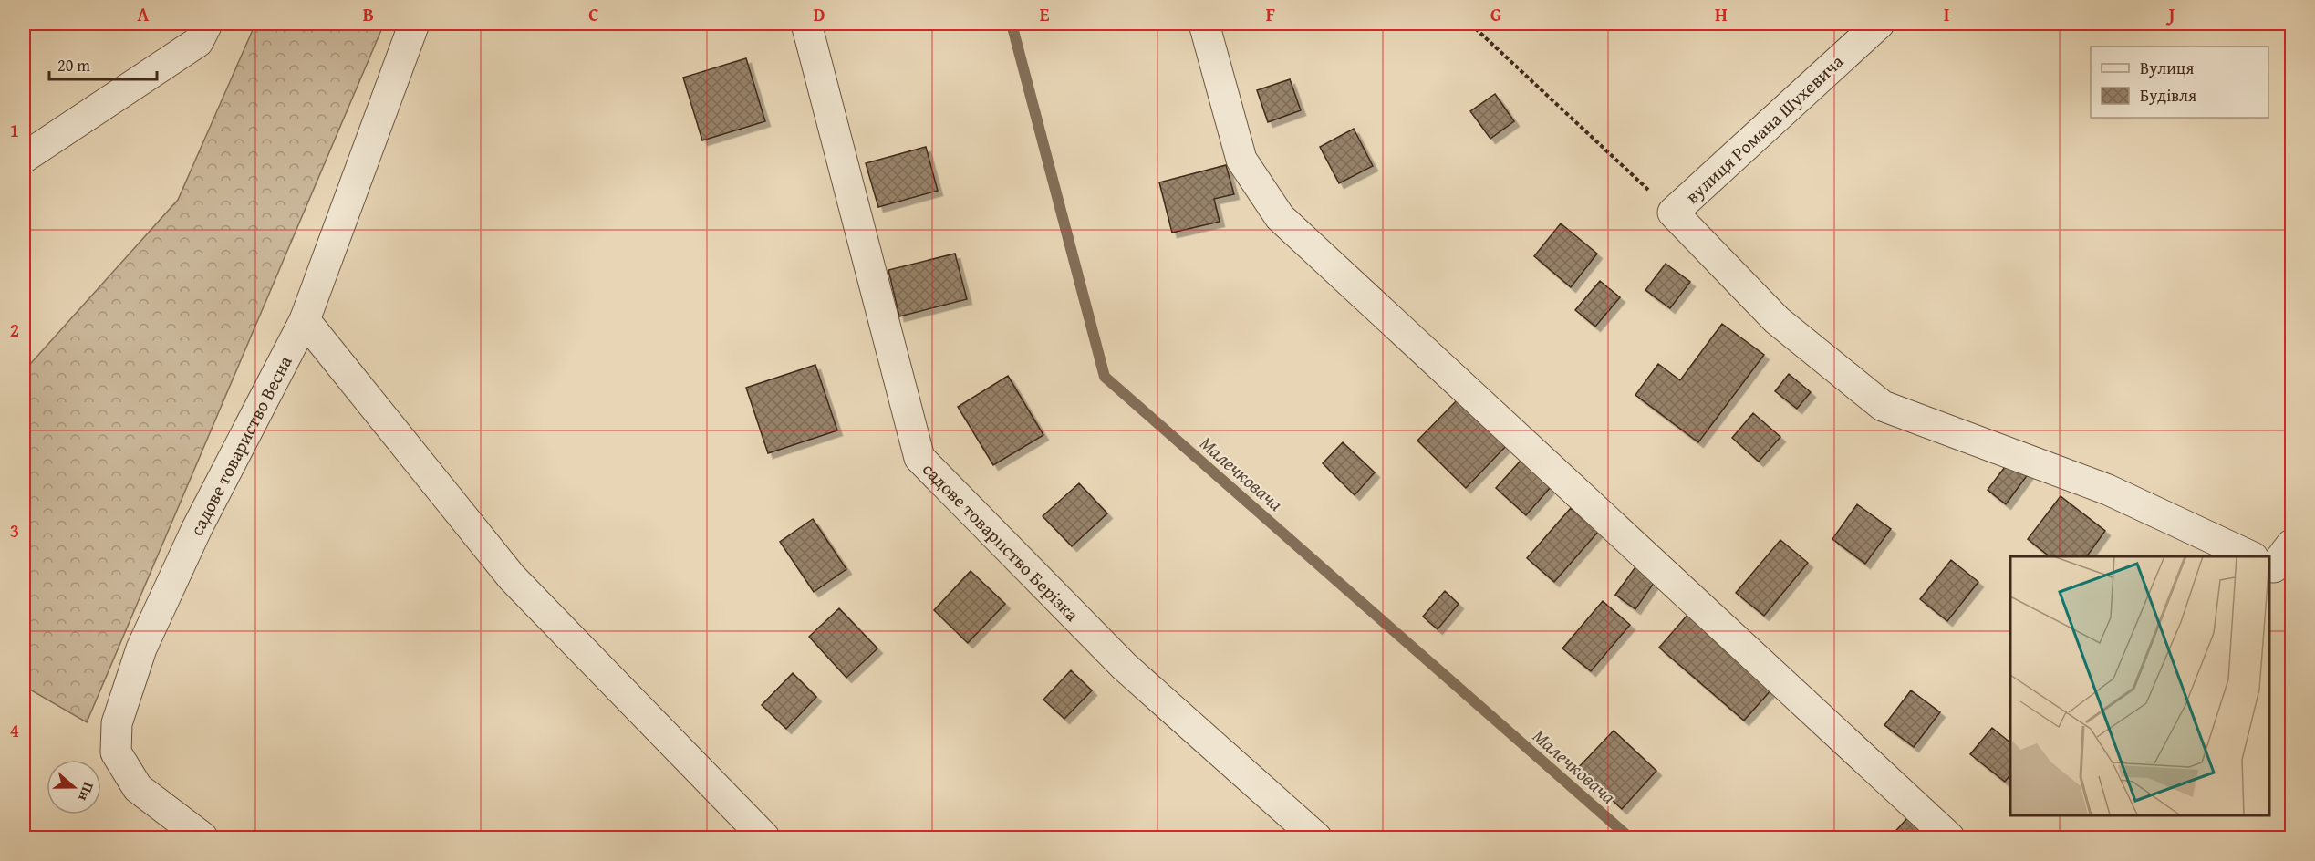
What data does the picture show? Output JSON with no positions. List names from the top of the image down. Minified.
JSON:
{"streets":{"street":["вулиця Романа Шухевича","садове товариство Весна","садове товариство Берізка"]},"water":["Малечковача"],"legend":["Вулиця","Будівля"],"scale_bar":"20 m","north":"right","grid":{"columns":["A","B","C","D","E","F","G","H","I","J"],"rows":["1","2","3","4"]}}
